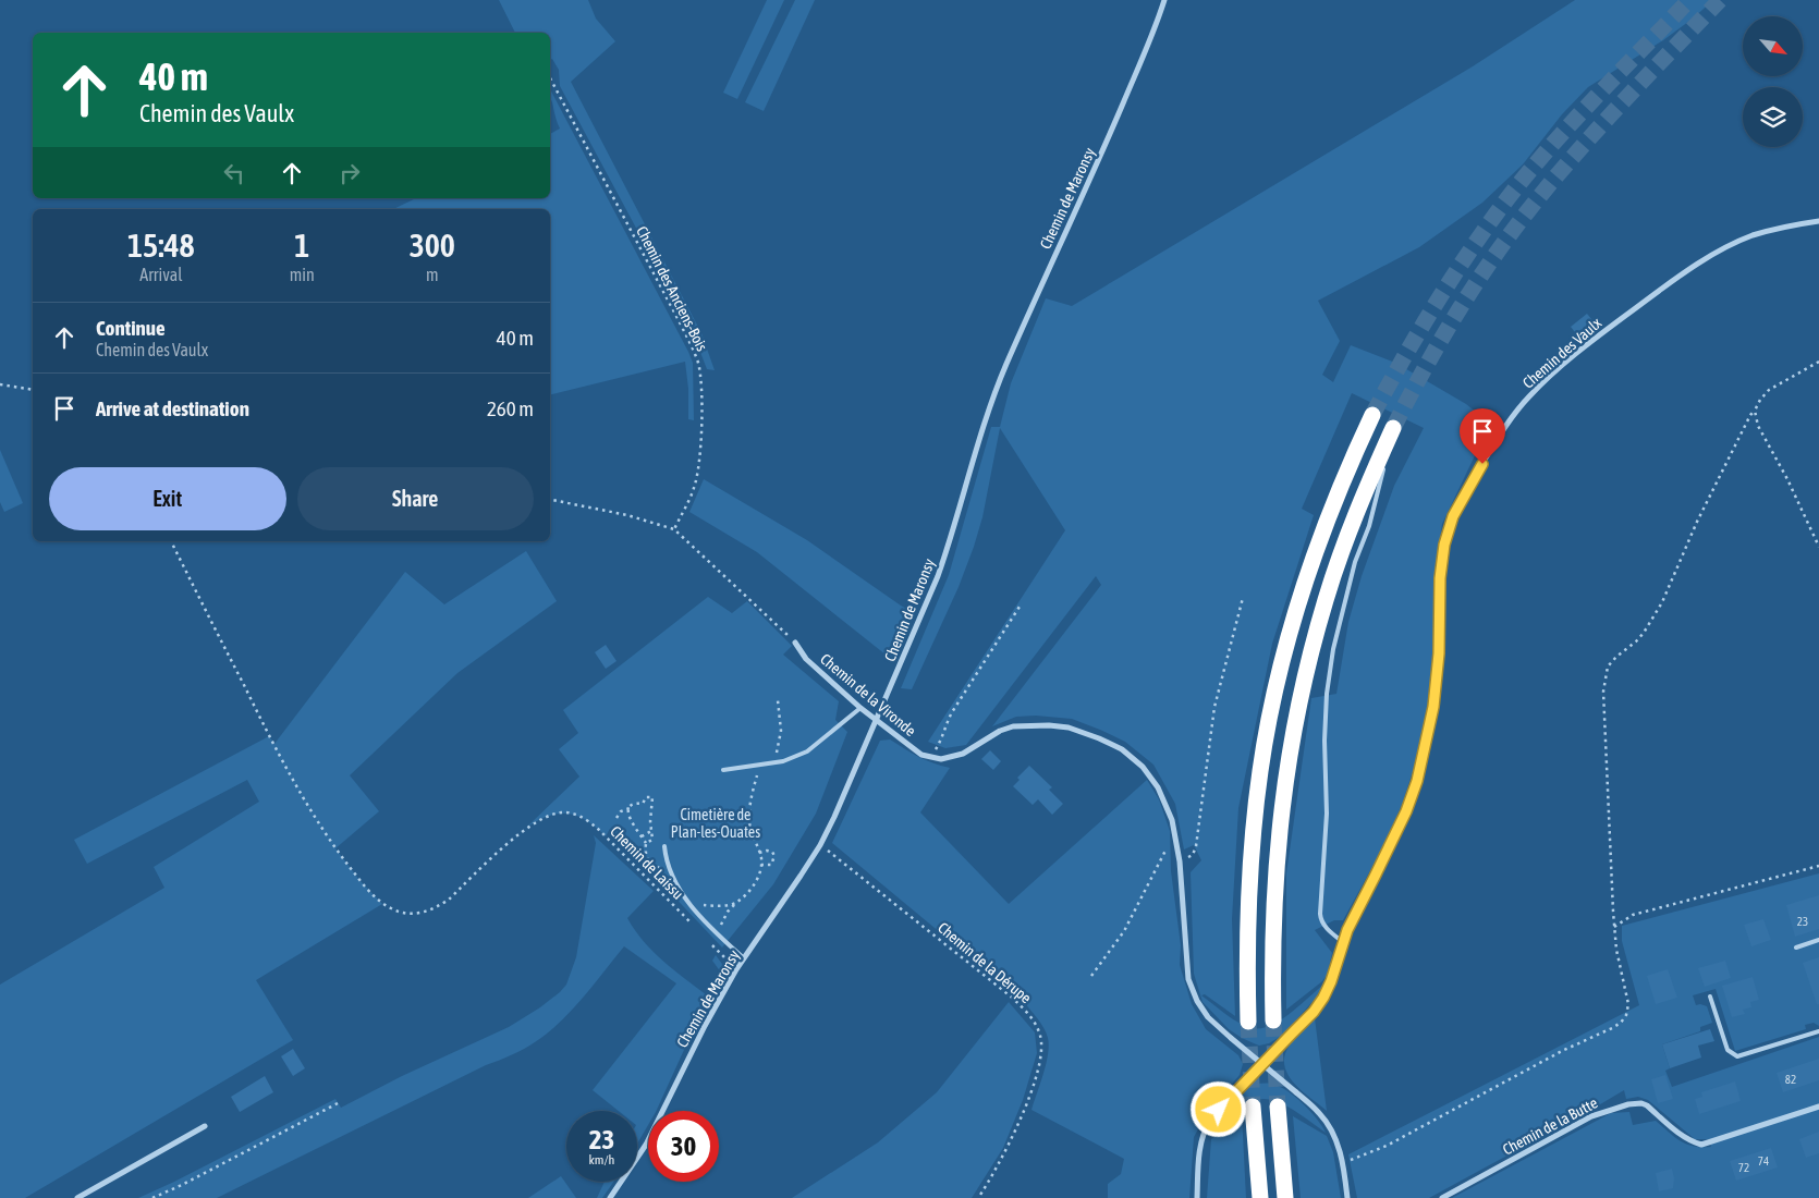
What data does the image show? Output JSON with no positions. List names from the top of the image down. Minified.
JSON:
{"streets":{"street":["Chemin de Maronsy","Chemin des Vaulx","Chemin de la Vironde","Chemin de la Butte"],"path":["Chemin des Anciens-Bois","Chemin de Laissu","Chemin de la Dérupe"]},"crossings":[["Chemin de Maronsy","Chemin de la Vironde"],["Chemin de Maronsy","Chemin de la Dérupe"],["Chemin des Vaulx","Chemin de la Vironde"]],"parks":["Cimetière de Plan-les-Ouates"],"house_numbers":["23","82","74","72"],"north":"bottom right","page":{"turn":["40 m","Chemin des Vaulx"],"eta":["15:48","Arrival","1","min","300","m"],"list":[{"name":"Continue","note":"Chemin des Vaulx","value":"40 m"},{"name":"Arrive at destination","value":"260 m"}],"buttons":["Exit","Share"],"speed":"23 km/h","limit":"30"}}
